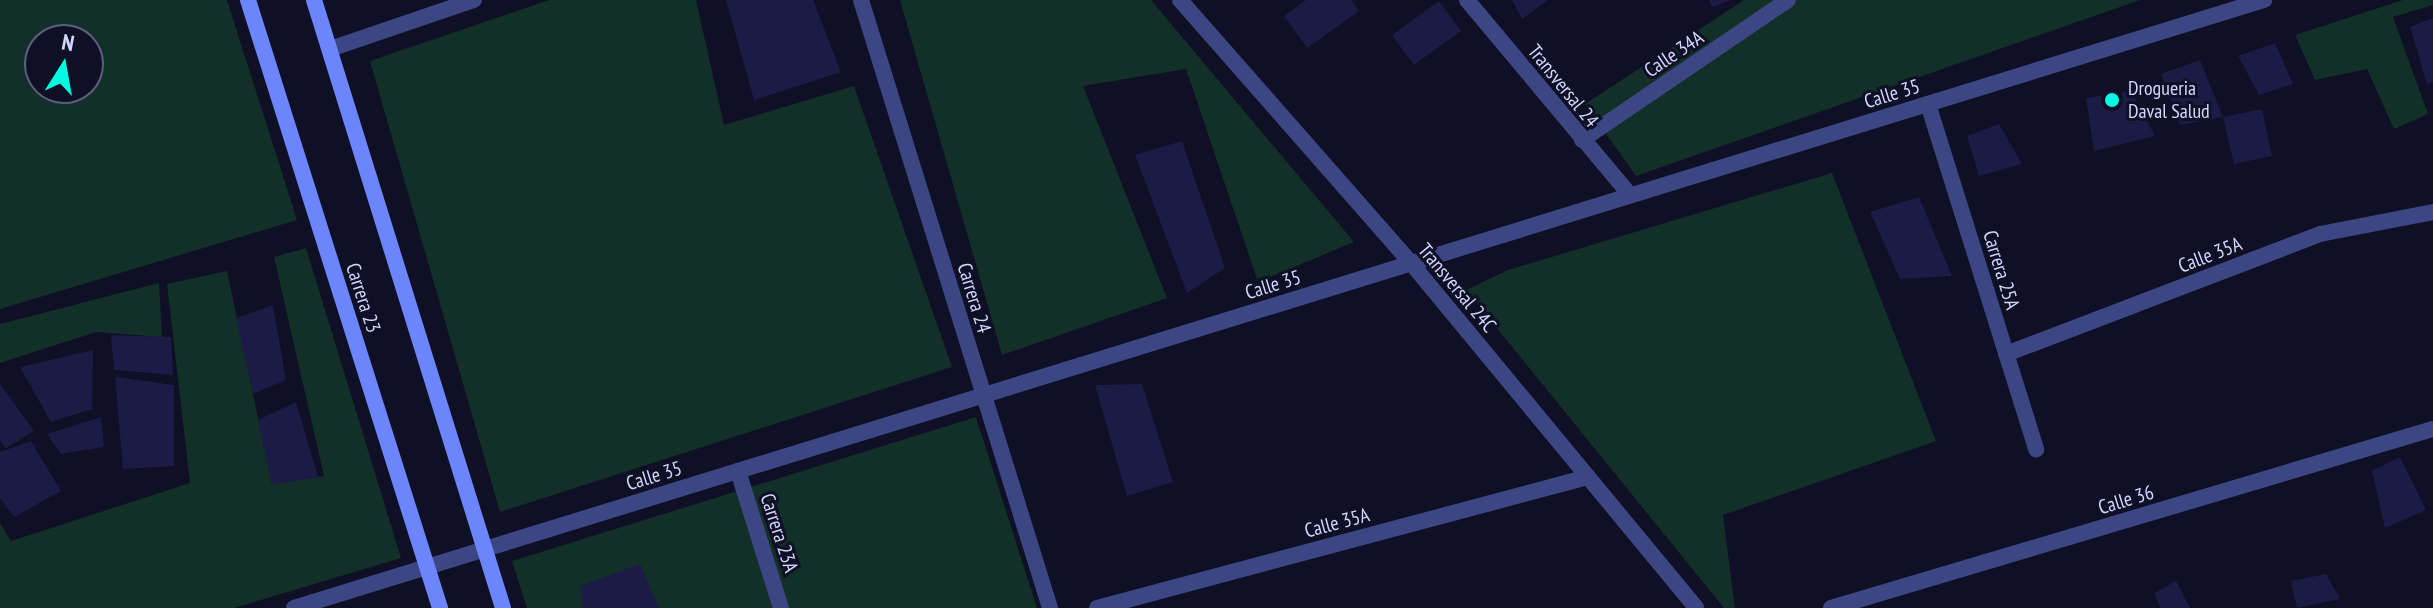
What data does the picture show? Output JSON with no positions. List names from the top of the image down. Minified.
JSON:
{"streets":{"street":["Calle 34A","Transversal 24","Calle 35","Calle 35A","Carrera 25A","Transversal 24C","Carrera 23","Carrera 24","Calle 36","Carrera 23A"]},"crossings":[["Calle 34A","Transversal 24"],["Transversal 24","Calle 35"],["Calle 35","Carrera 25A"],["Calle 35","Transversal 24C"],["Calle 35","Carrera 23"],["Calle 35","Carrera 24"],["Calle 35","Carrera 23A"],["Calle 35A","Carrera 25A"],["Calle 35A","Transversal 24C"]],"places":["Drogueria Daval Salud"],"north":"top"}
